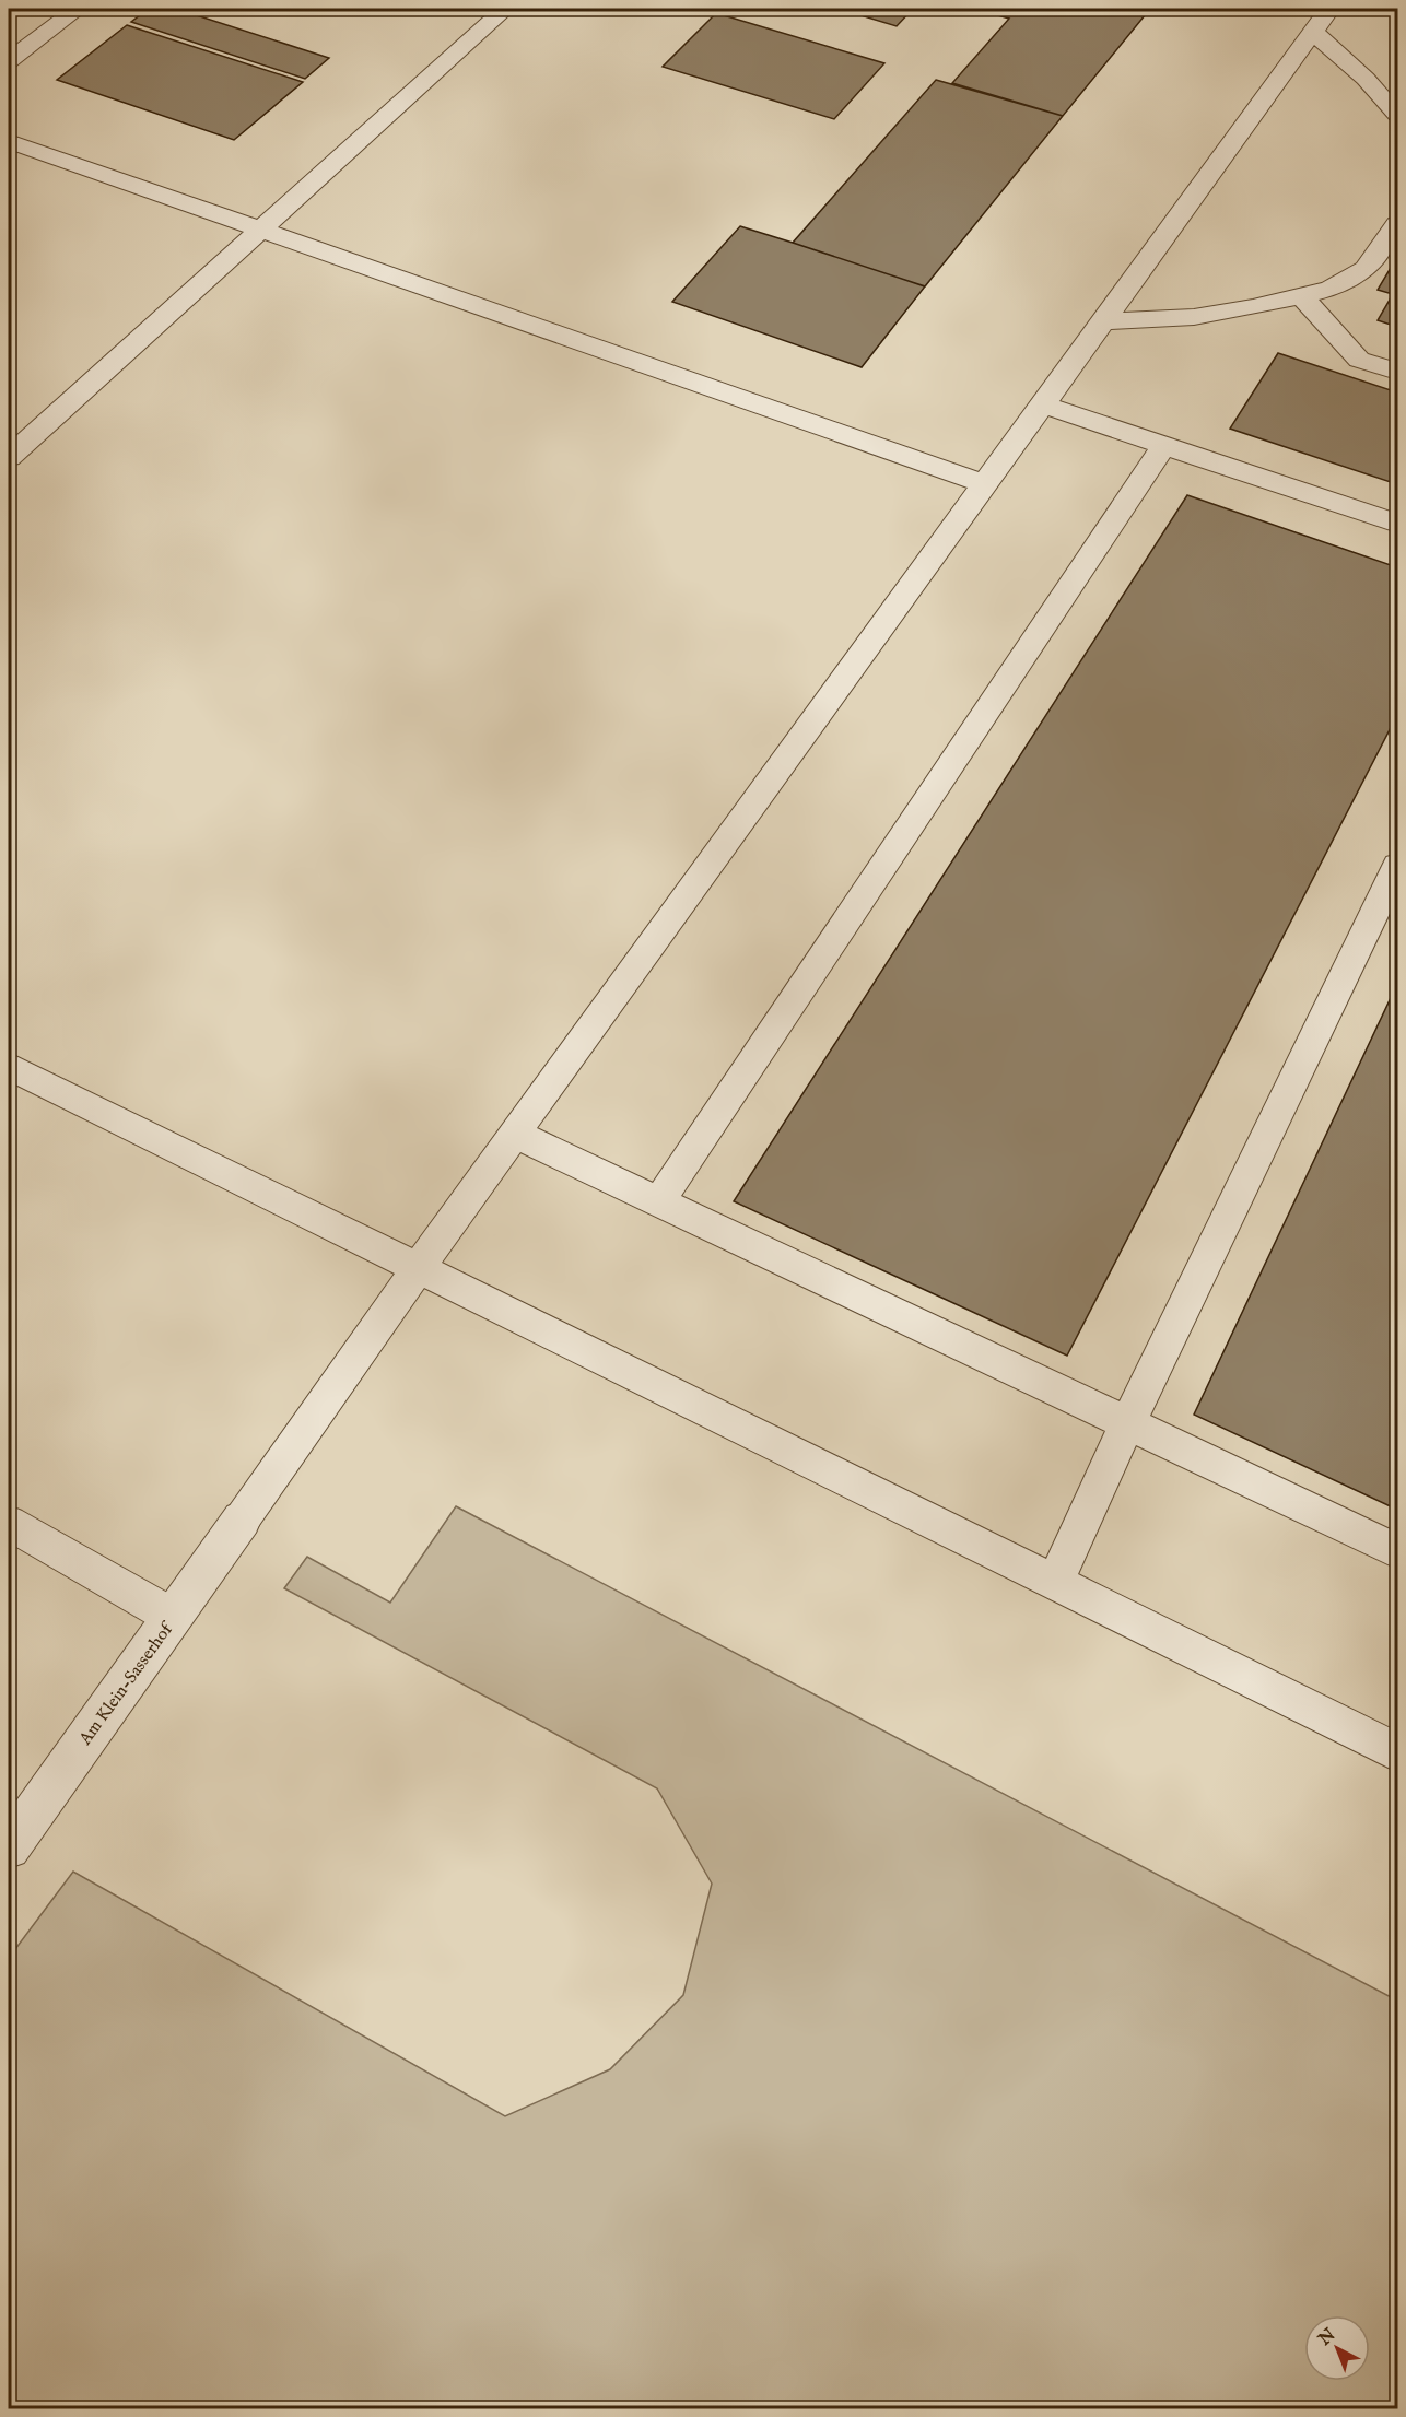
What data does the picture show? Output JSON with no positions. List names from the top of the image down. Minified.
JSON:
{"streets":{"street":["Am Klein-Sasserhof"]},"north":"top left"}
